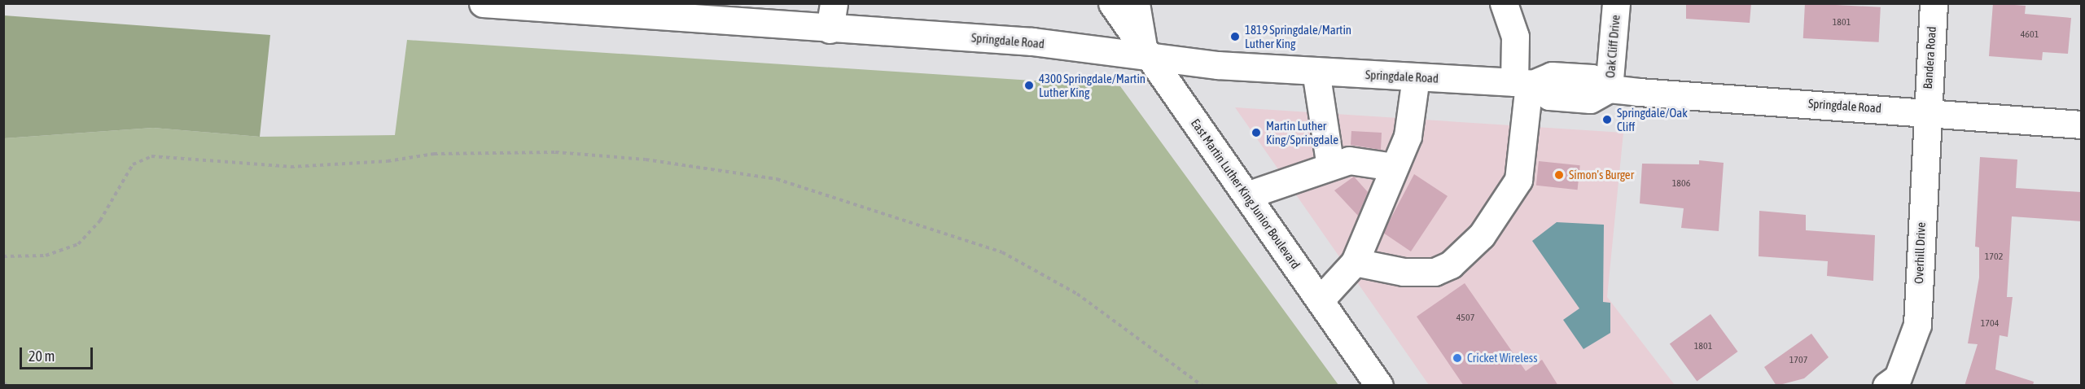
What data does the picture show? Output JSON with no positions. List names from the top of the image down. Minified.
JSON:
{"streets":{"main road":["Springdale Road","Oak Cliff Drive","Bandera Road","East Martin Luther King Junior Boulevard","Overhill Drive"]},"crossings":[["Springdale Road","Oak Cliff Drive"],["Springdale Road","Bandera Road"],["Springdale Road","East Martin Luther King Junior Boulevard"],["Springdale Road","Overhill Drive"],["Bandera Road","Overhill Drive"]],"places":["1819 Springdale/Martin Luther King","4300 Springdale/Martin Luther King","Springdale/Oak Cliff","Martin Luther King/Springdale","Simon's Burger","Cricket Wireless"],"house_numbers":["1801","4601","1806","1702","4507","1704","1801","1707"],"scale_bar":"20 m"}
